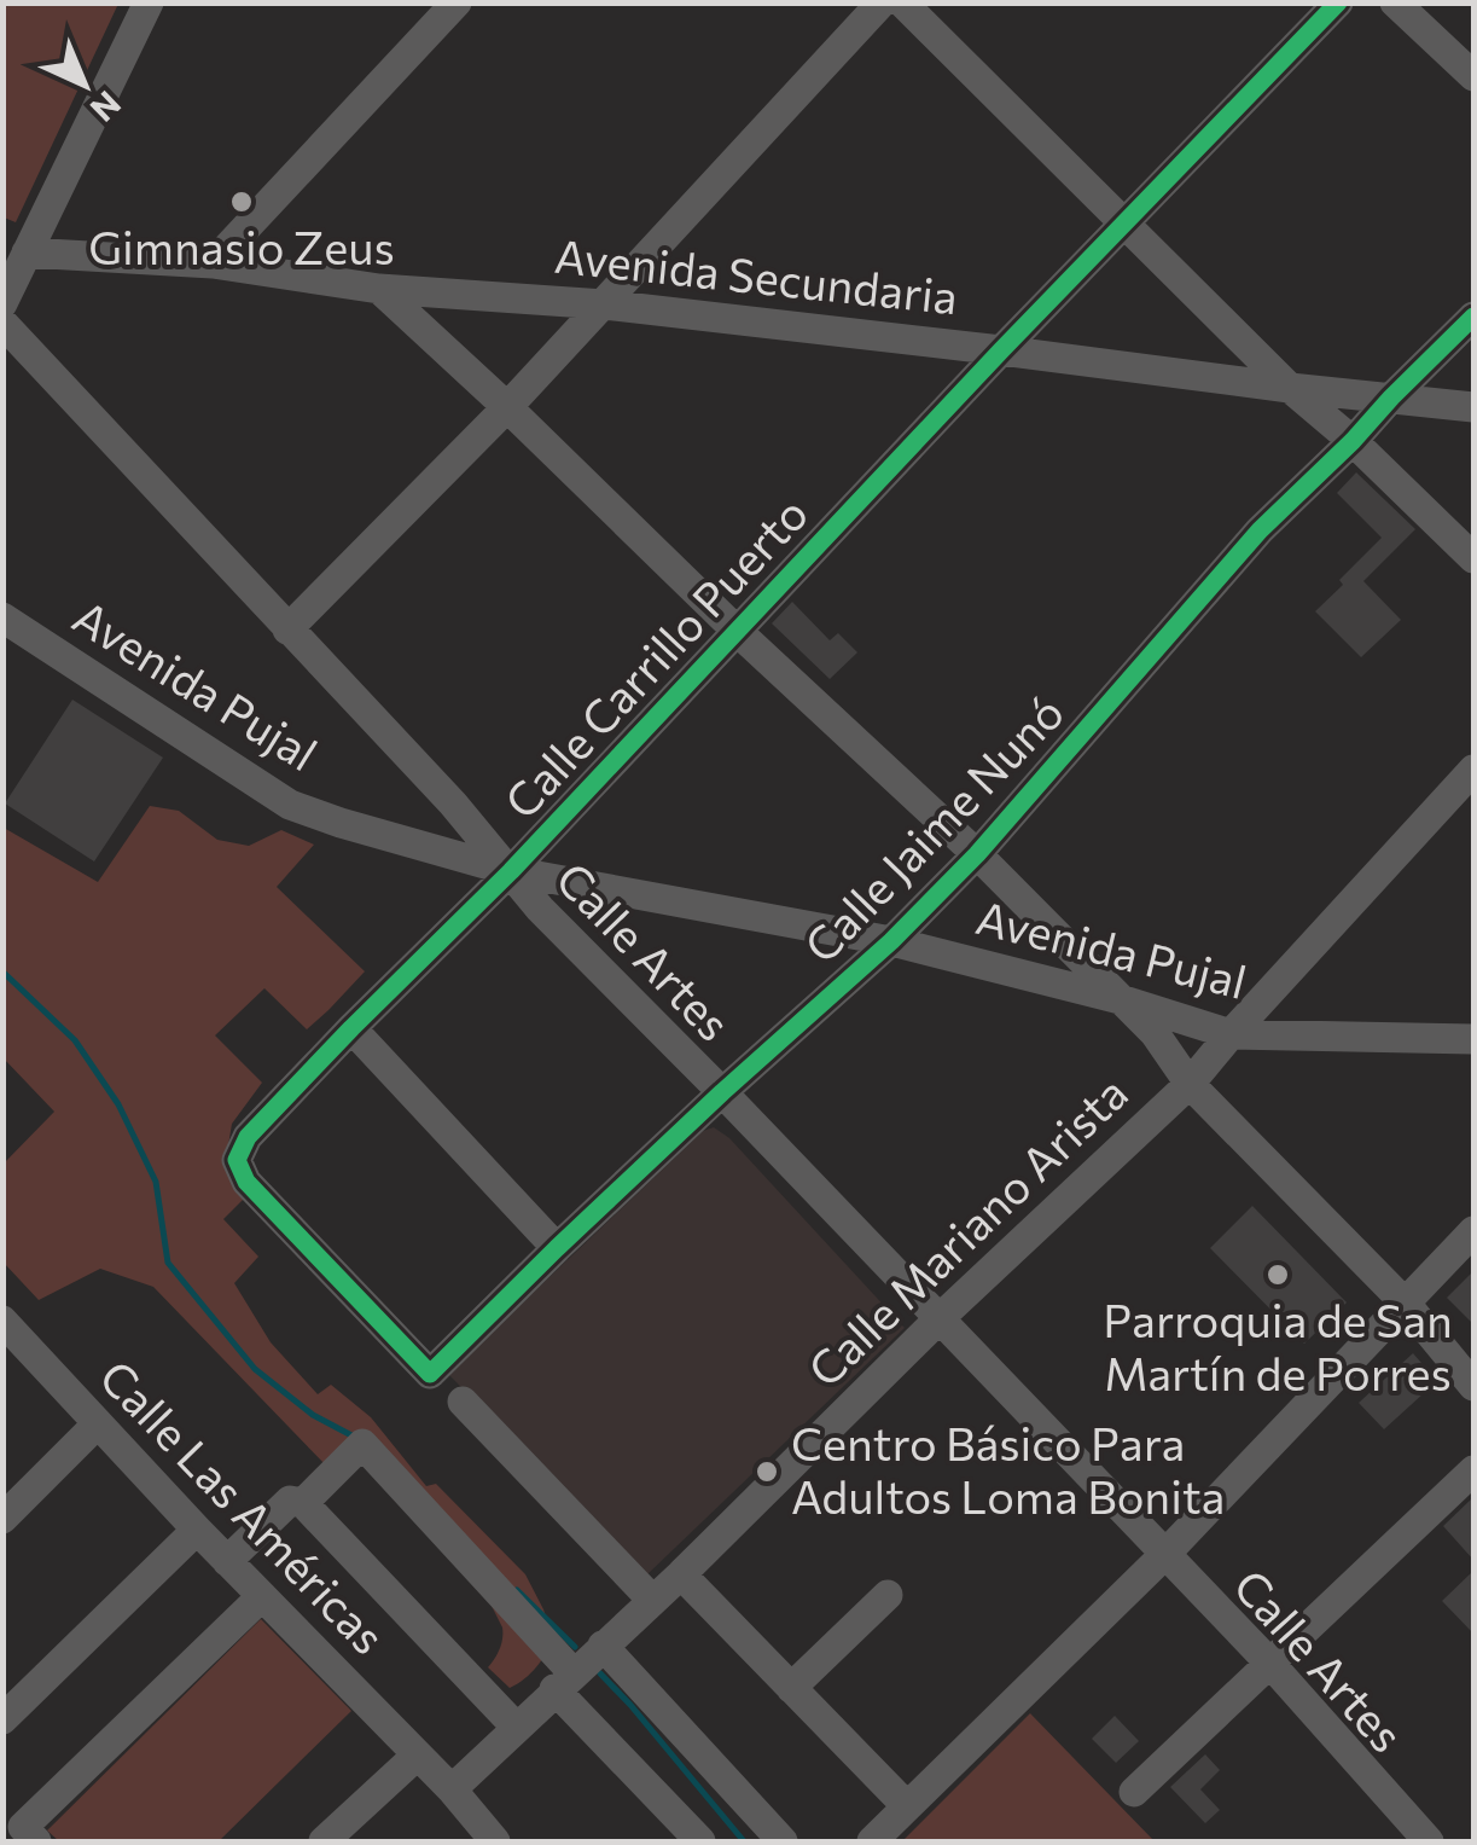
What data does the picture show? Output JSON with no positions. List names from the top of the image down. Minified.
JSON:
{"streets":{"street":["Avenida Secundaria","Calle Carrillo Puerto","Avenida Pujal","Calle Jaime Nunó","Calle Artes","Calle Mariano Arista","Calle Las Américas"]},"crossings":[["Avenida Secundaria","Calle Carrillo Puerto"],["Avenida Secundaria","Calle Jaime Nunó"],["Calle Carrillo Puerto","Avenida Pujal"],["Calle Carrillo Puerto","Calle Jaime Nunó"],["Calle Carrillo Puerto","Calle Artes"],["Avenida Pujal","Calle Jaime Nunó"],["Avenida Pujal","Calle Artes"],["Avenida Pujal","Calle Mariano Arista"],["Calle Jaime Nunó","Calle Artes"],["Calle Artes","Calle Mariano Arista"],["Calle Mariano Arista","Calle Las Américas"]],"places":["Gimnasio Zeus","Parroquia de San Martín de Porres","Centro Básico Para Adultos Loma Bonita"],"north":"bottom right"}
